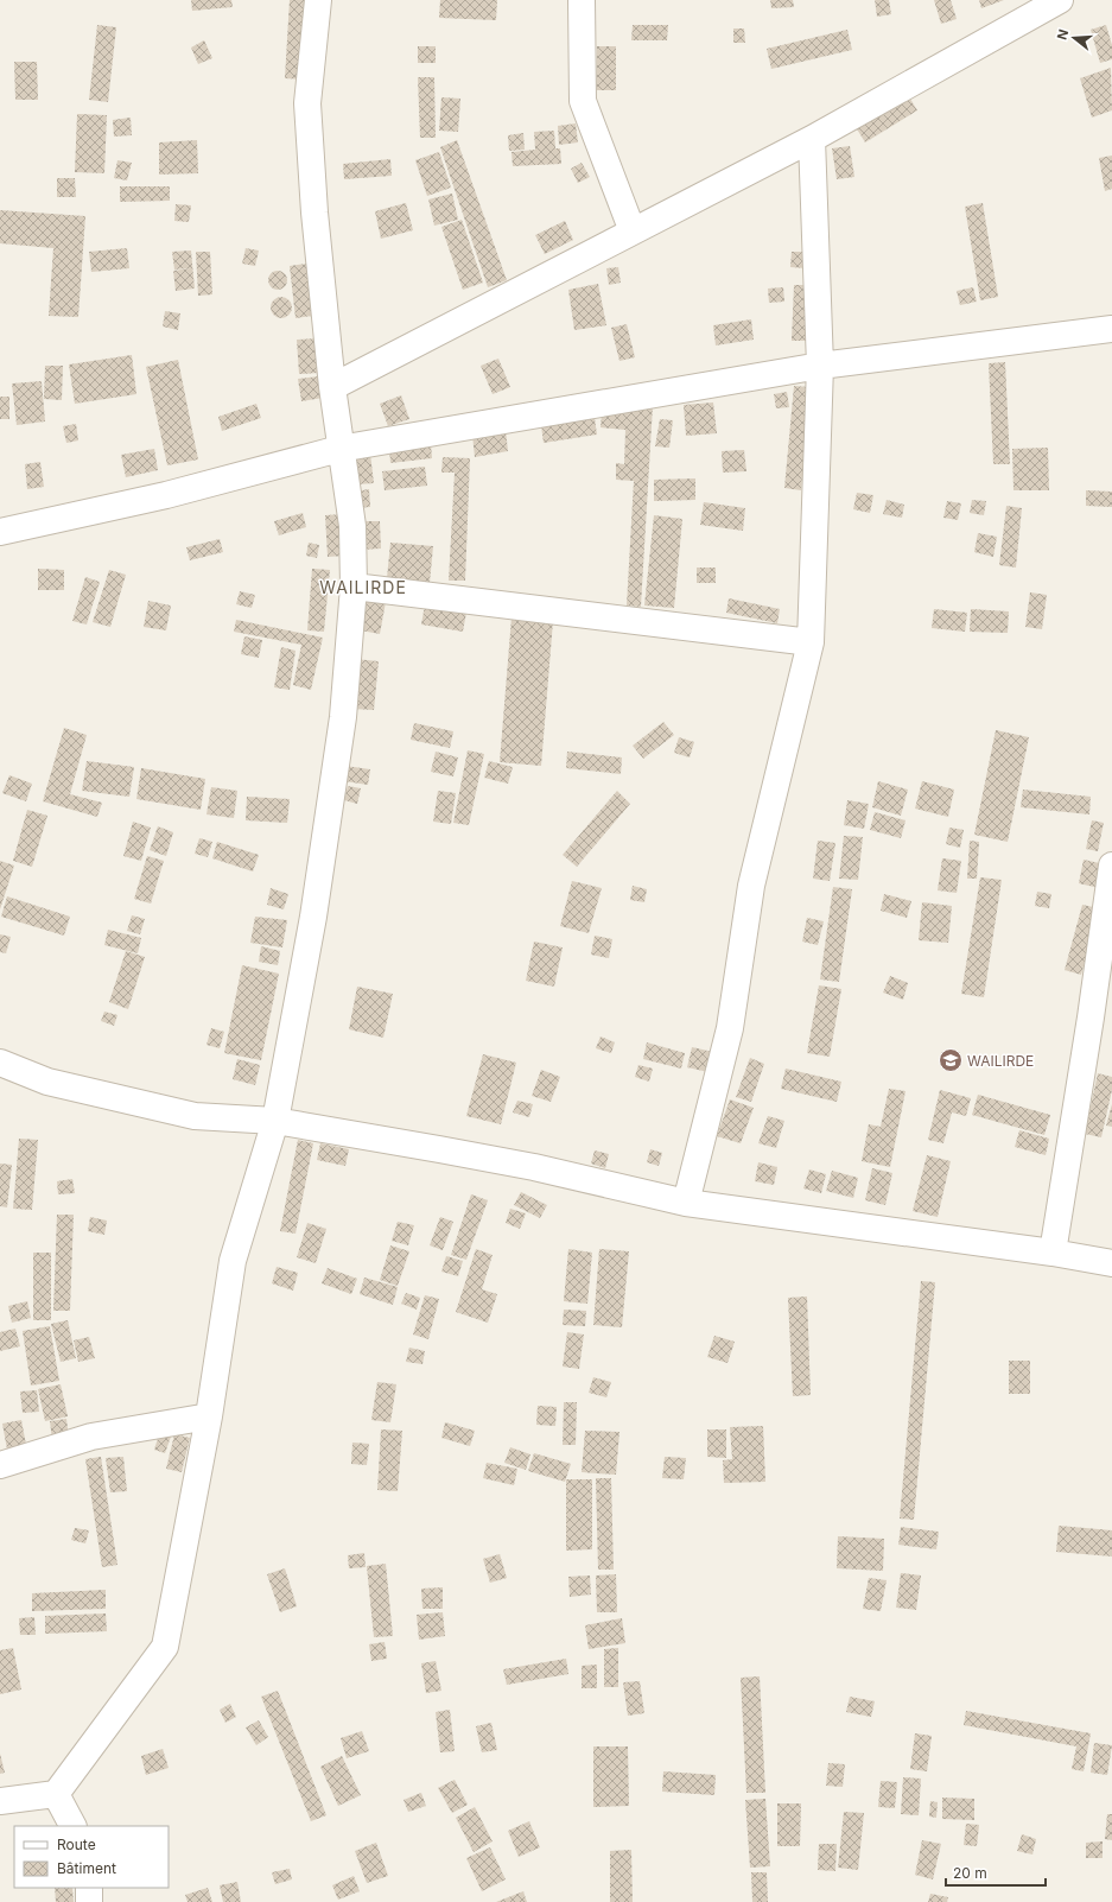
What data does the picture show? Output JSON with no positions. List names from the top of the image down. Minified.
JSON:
{"districts":["WAILIRDE"],"places":{"school or university":["WAILIRDE"]},"legend":["Route","Bâtiment"],"scale_bar":"20 m","north":"left"}
